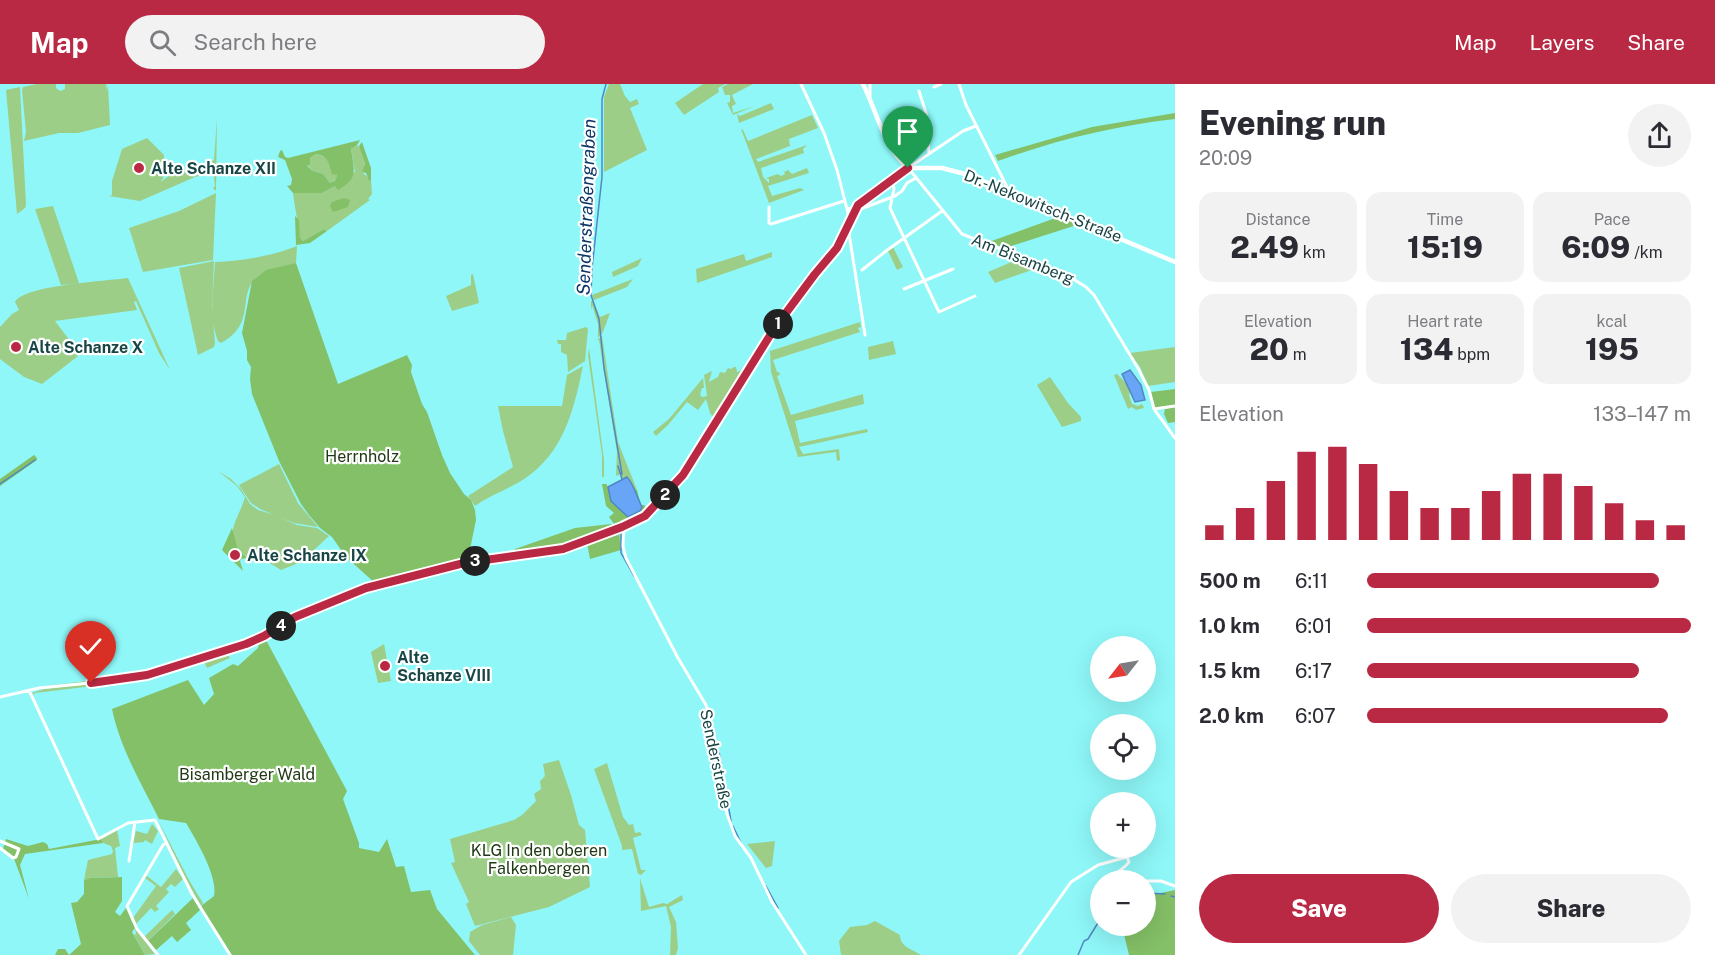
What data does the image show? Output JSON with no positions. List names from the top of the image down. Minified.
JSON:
{"streets":{"main road":["Dr.-Nekowitsch-Straße"],"street":["Am Bisamberg","Senderstraße"]},"water":["Senderstraßengraben"],"parks":["Herrnholz","Bisamberger Wald","KLG In den oberen Falkenbergen"],"places":["Alte Schanze XII","Alte Schanze X","Alte Schanze IX","Alte Schanze VIII"],"north":"bottom left","page":{"header":"Map","search":"Search here","nav":["Map","Layers","Share"],"heading":["Evening run","20:09"],"stats":[["Distance","2.49 km"],["Time","15:19"],["Pace","6:09 /km"],["Elevation","20 m"],["Heart rate","134 bpm"],["kcal","195"]],"pins":["1","2","3","4"],"chart":["Elevation","133–147 m"],"list":[{"name":"500 m","note":"6:11"},{"name":"1.0 km","note":"6:01"},{"name":"1.5 km","note":"6:17"},{"name":"2.0 km","note":"6:07"}],"map_buttons":["+","−"],"buttons":["Save","Share"]}}
